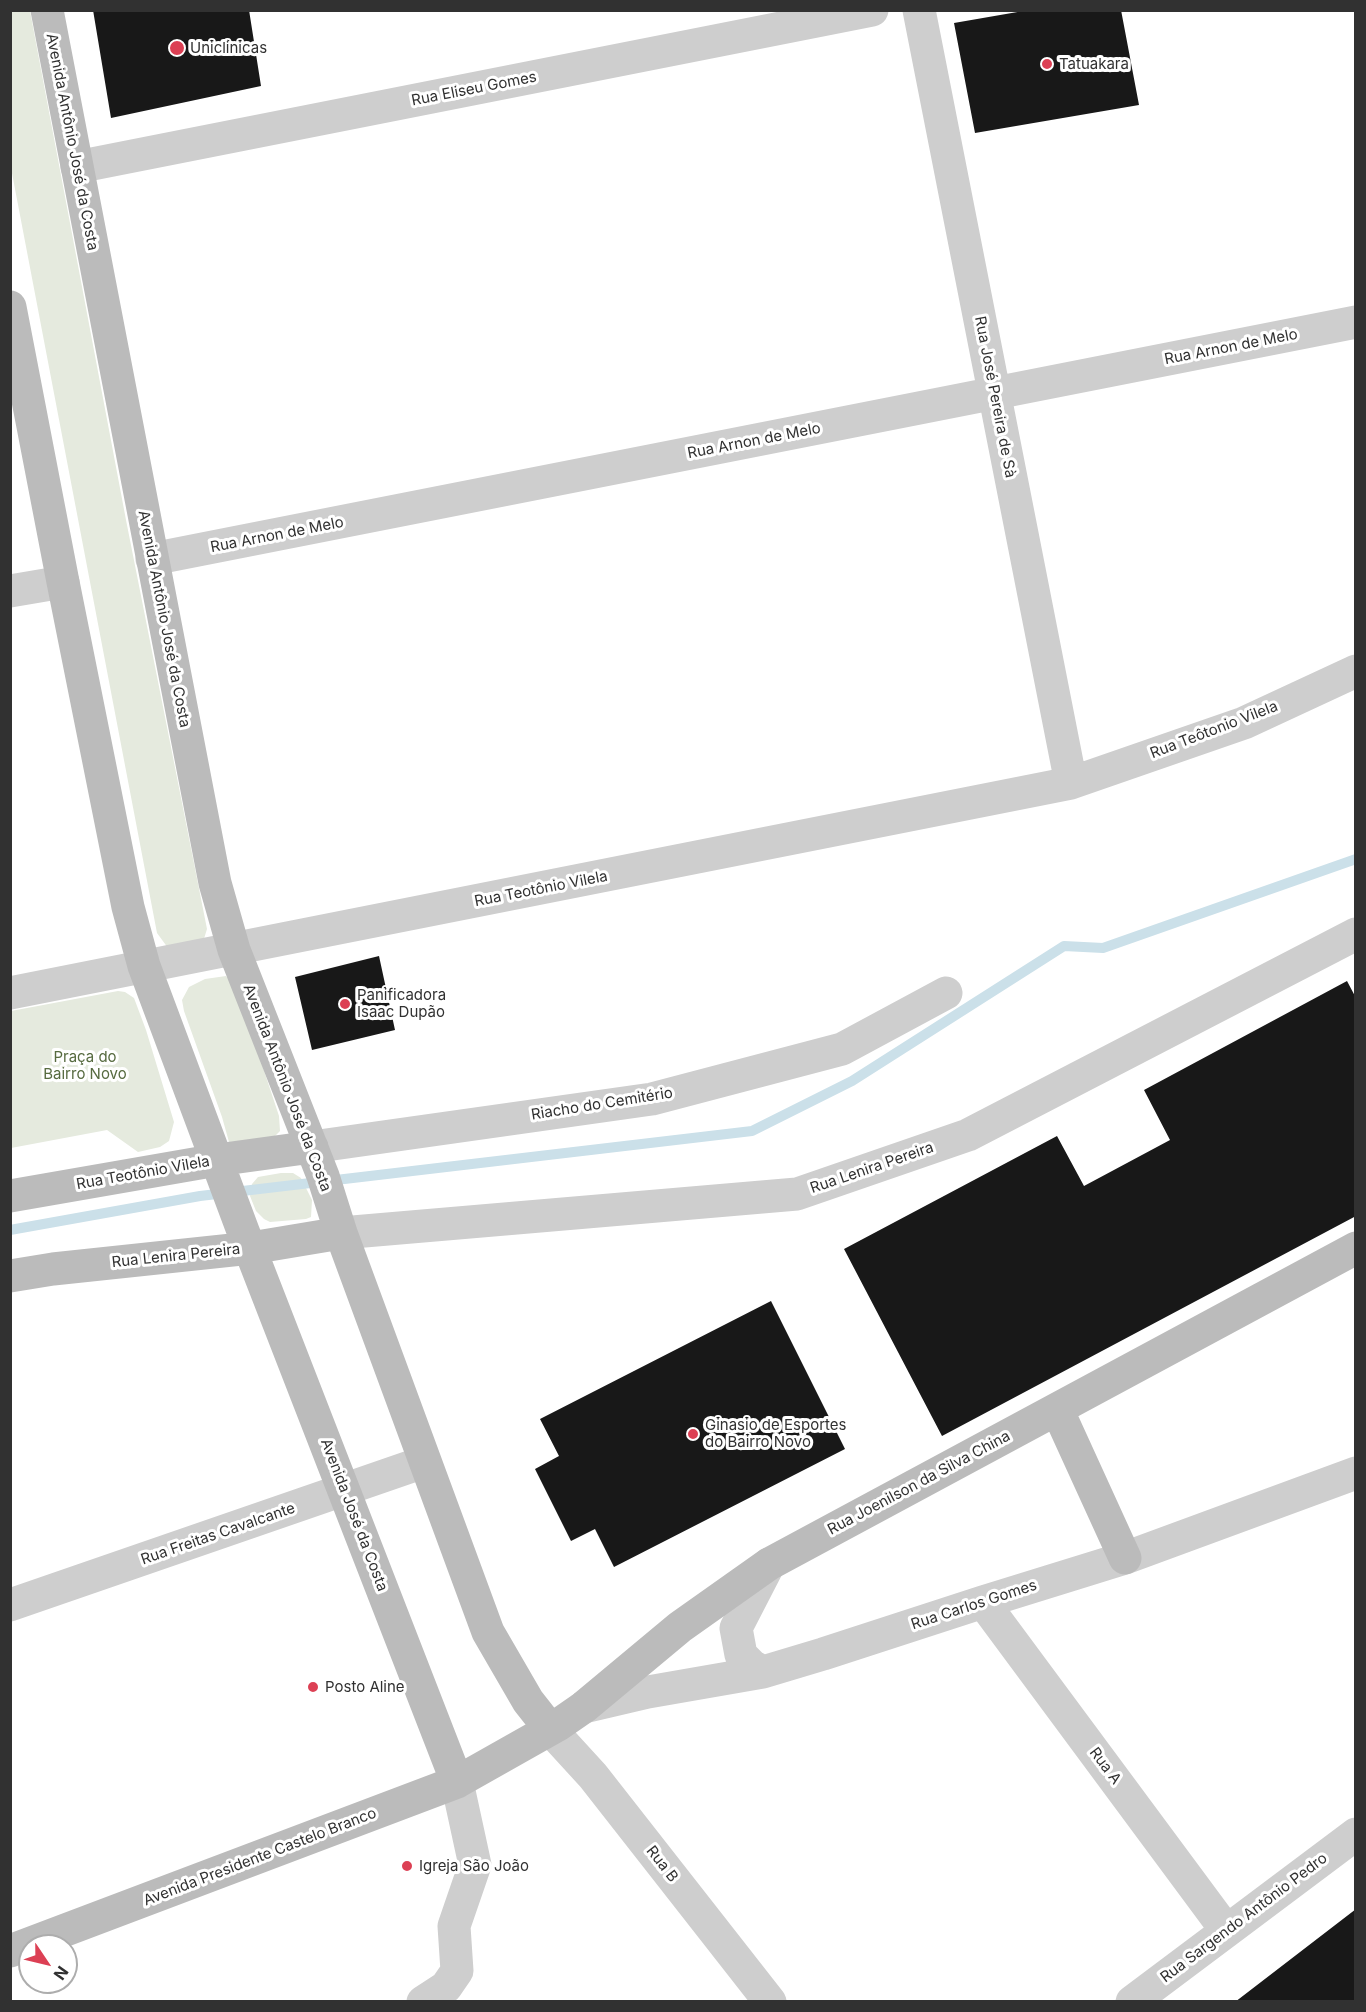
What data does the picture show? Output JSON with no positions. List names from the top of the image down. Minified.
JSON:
{"streets":{"main road":["Avenida Antônio José da Costa","Rua Teotônio Vilela","Rua Lenira Pereira","Rua Joenilson da Silva China","Avenida José da Costa","Avenida Presidente Castelo Branco"],"street":["Rua Eliseu Gomes","Rua Arnon de Melo","Rua José Pereira de Sà","Rua Teôtonio Vilela","Riacho do Cemitério","Rua Freitas Cavalcante","Rua Carlos Gomes","Rua A","Rua B","Rua Sargendo Antônio Pedro"]},"crossings":[["Rua Eliseu Gomes","Avenida Antônio José da Costa"],["Avenida Antônio José da Costa","Rua Arnon de Melo"],["Avenida Antônio José da Costa","Rua Teotônio Vilela"],["Avenida Antônio José da Costa","Riacho do Cemitério"],["Avenida Antônio José da Costa","Rua Lenira Pereira"],["Avenida Antônio José da Costa","Rua Joenilson da Silva China"],["Avenida Antônio José da Costa","Rua Freitas Cavalcante"],["Avenida Antônio José da Costa","Rua B"],["Rua Arnon de Melo","Rua José Pereira de Sà"],["Rua José Pereira de Sà","Rua Teôtonio Vilela"],["Rua José Pereira de Sà","Rua Teotônio Vilela"],["Rua Teôtonio Vilela","Rua Teotônio Vilela"],["Rua Teotônio Vilela","Riacho do Cemitério"],["Rua Lenira Pereira","Avenida José da Costa"],["Rua Joenilson da Silva China","Rua Carlos Gomes"],["Rua Joenilson da Silva China","Avenida Presidente Castelo Branco"],["Rua Joenilson da Silva China","Rua B"],["Avenida José da Costa","Rua Freitas Cavalcante"],["Avenida José da Costa","Avenida Presidente Castelo Branco"],["Rua Carlos Gomes","Rua A"],["Rua A","Rua Sargendo Antônio Pedro"]],"parks":["Praça do Bairro Novo"],"places":["Uniclinicas","Tatuakara","Panificadora Isaac Dupão","Ginasio de Esportes do Bairro Novo","Posto Aline","Igreja São João"],"north":"bottom right"}
